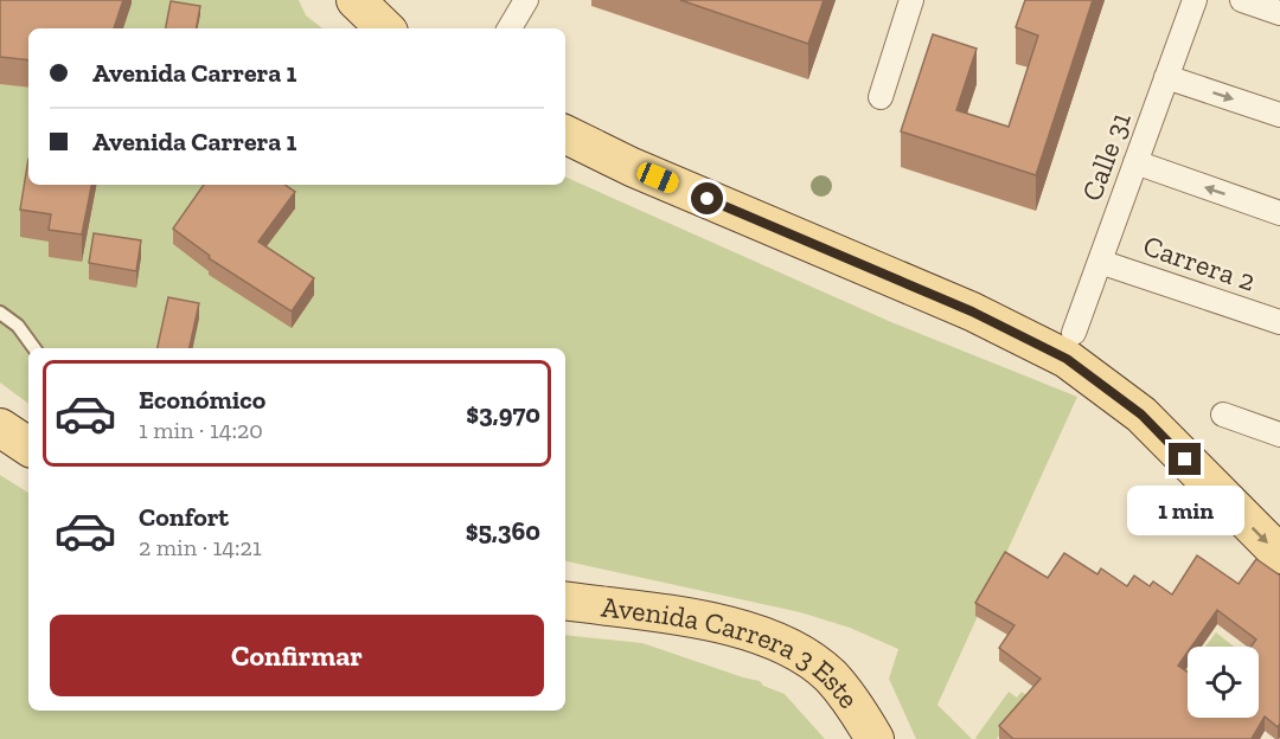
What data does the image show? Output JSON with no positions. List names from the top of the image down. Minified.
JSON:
{"streets":{"main road":["Avenida Carrera 3 Este"],"street":["Calle 31","Carrera 2"]},"crossings":[["Calle 31","Carrera 2"]],"page":{"banner":["Avenida Carrera 1","Avenida Carrera 1"],"list":[{"name":"Económico","note":"1 min · 14:20","value":"$3,970"},{"name":"Confort","note":"2 min · 14:21","value":"$5,360"}],"bubble":"1 min","buttons":"Confirmar"}}
